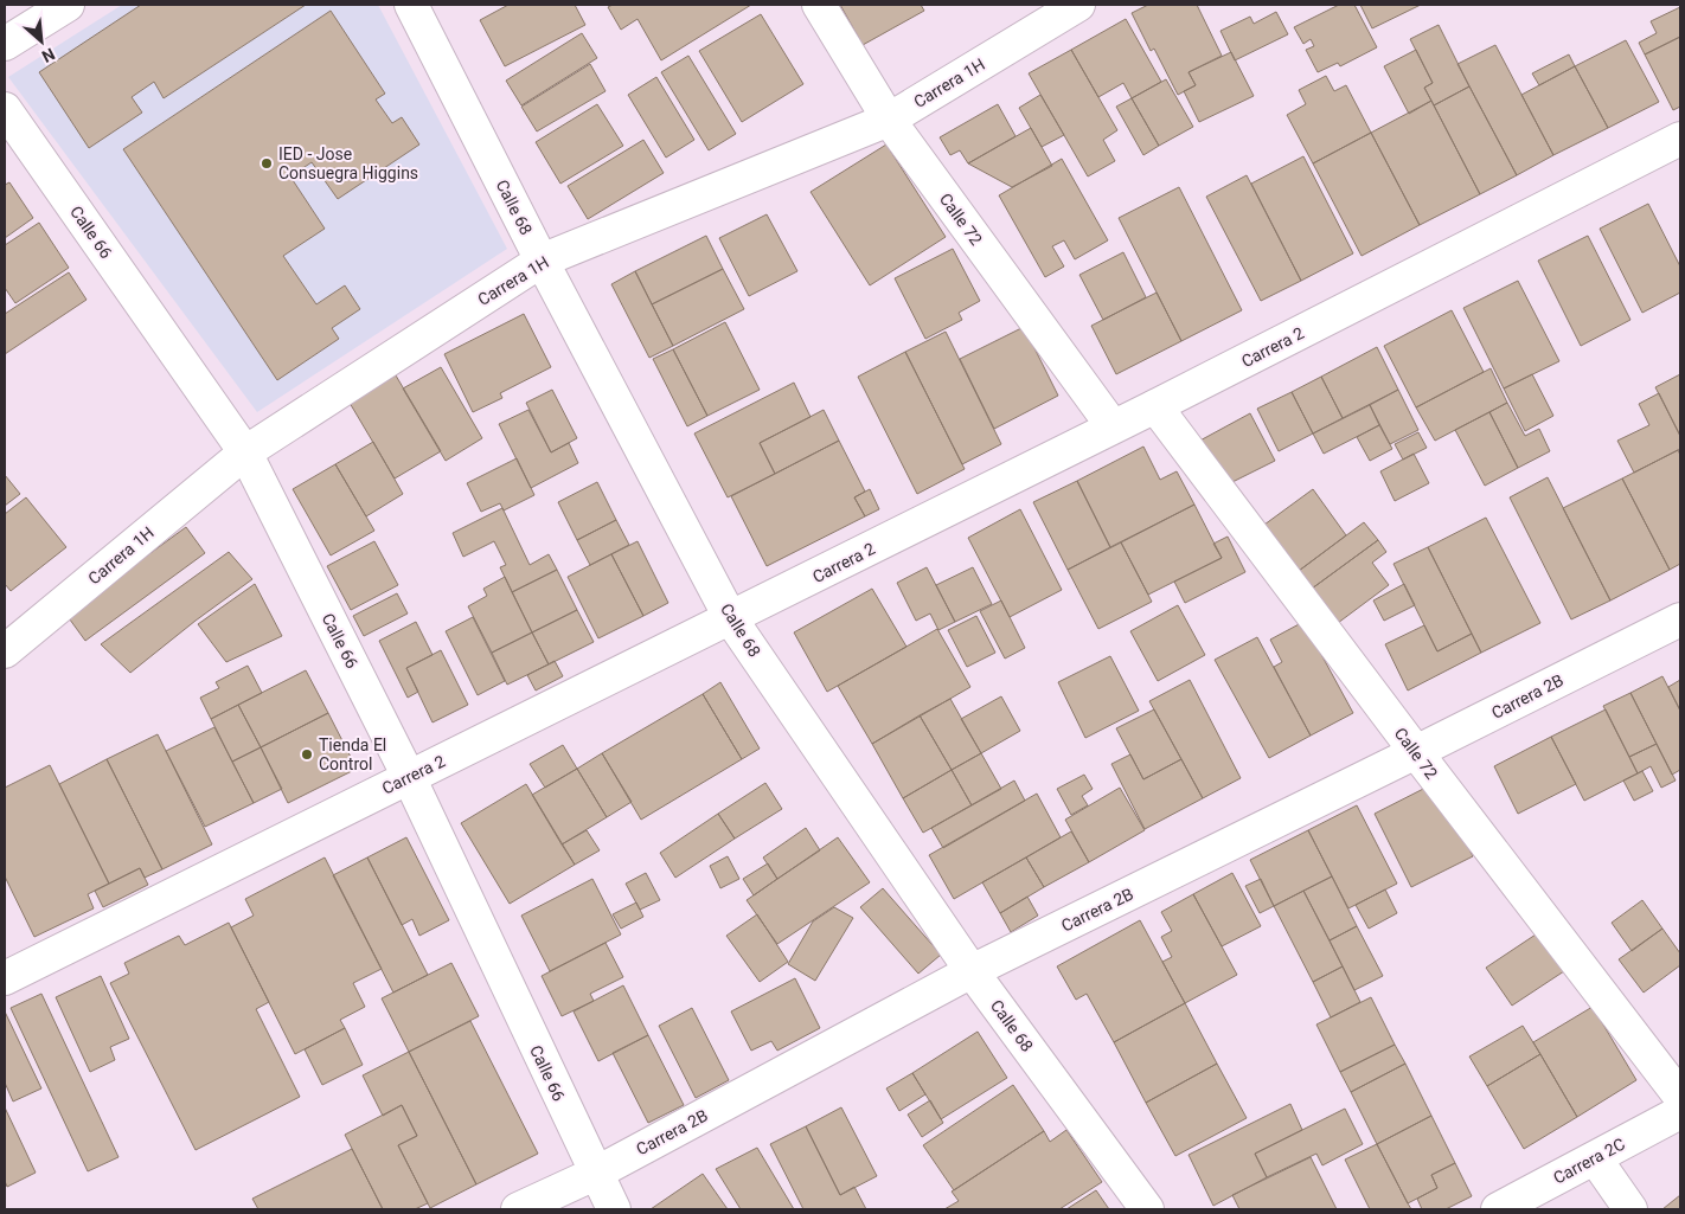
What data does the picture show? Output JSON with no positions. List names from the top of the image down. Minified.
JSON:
{"streets":{"street":["Carrera 1H","Calle 68","Calle 72","Calle 66","Carrera 2","Carrera 2B","Carrera 2C"]},"crossings":[["Carrera 1H","Calle 68"],["Carrera 1H","Calle 72"],["Carrera 1H","Calle 66"],["Calle 68","Carrera 2"],["Calle 68","Carrera 2B"],["Calle 72","Carrera 2"],["Calle 72","Carrera 2B"],["Calle 66","Carrera 2"],["Calle 66","Carrera 2B"]],"places":["IED - Jose Consuegra Higgins","Tienda El Control"],"north":"bottom right"}
